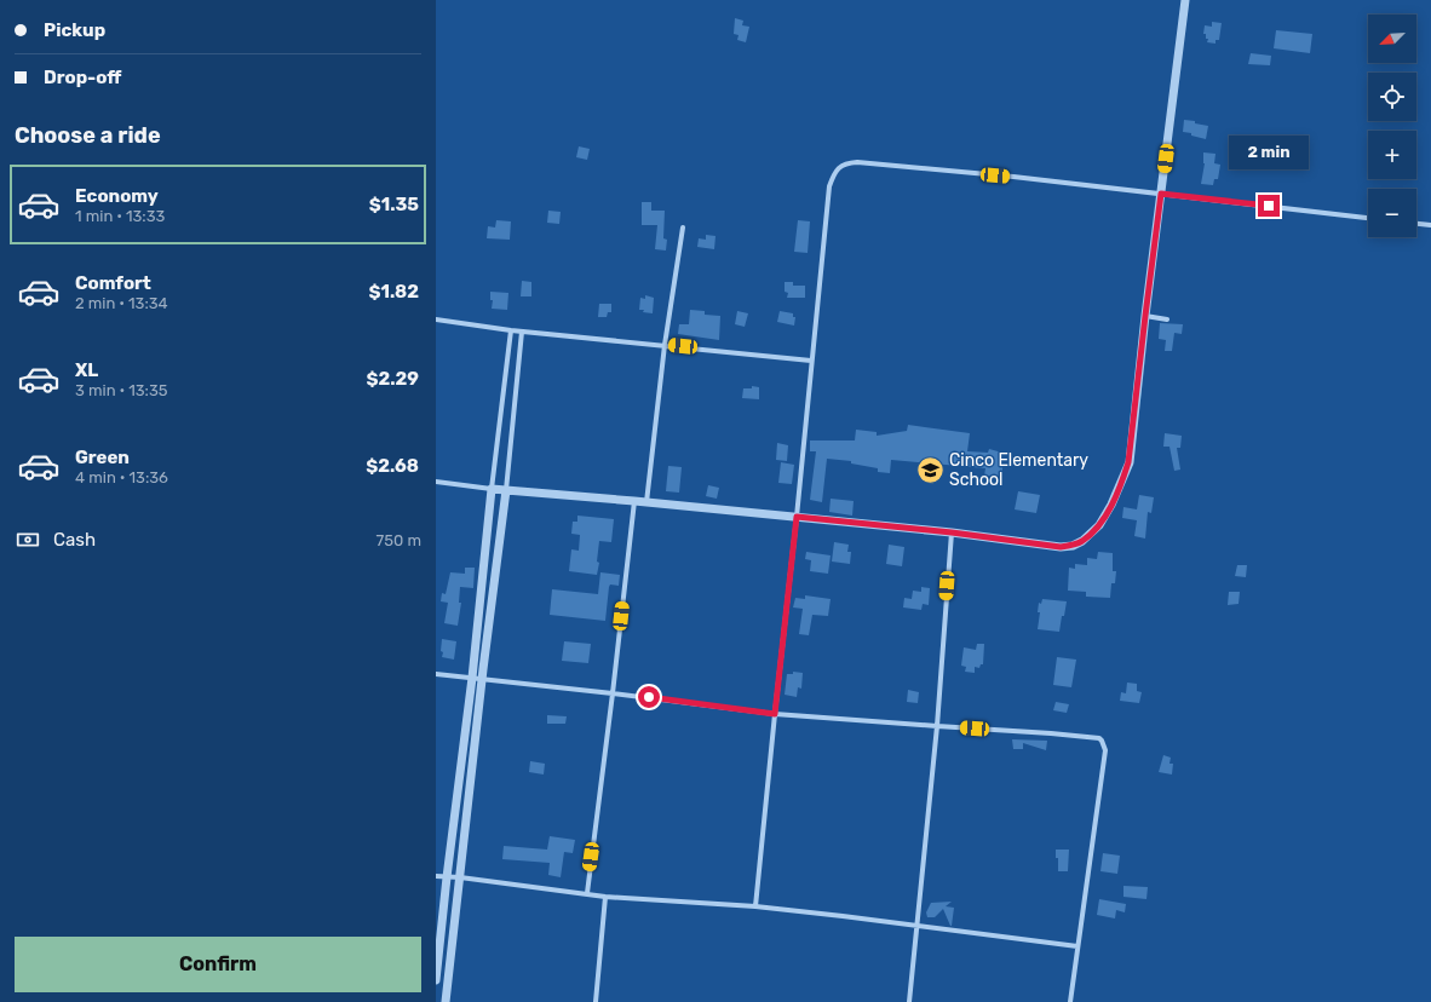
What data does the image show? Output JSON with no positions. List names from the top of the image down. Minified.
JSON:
{"places":{"school or university":["Cinco Elementary School"]},"north":"bottom left","page":{"banner":["Pickup","Drop-off"],"map_buttons":["+","−"],"heading":"Choose a ride","bubble":"2 min","list":[{"name":"Economy","note":"1 min · 13:33","value":"$1.35"},{"name":"Comfort","note":"2 min · 13:34","value":"$1.82"},{"name":"XL","note":"3 min · 13:35","value":"$2.29"},{"name":"Green","note":"4 min · 13:36","value":"$2.68"}],"pay":["Cash","750 m"],"buttons":"Confirm"}}
